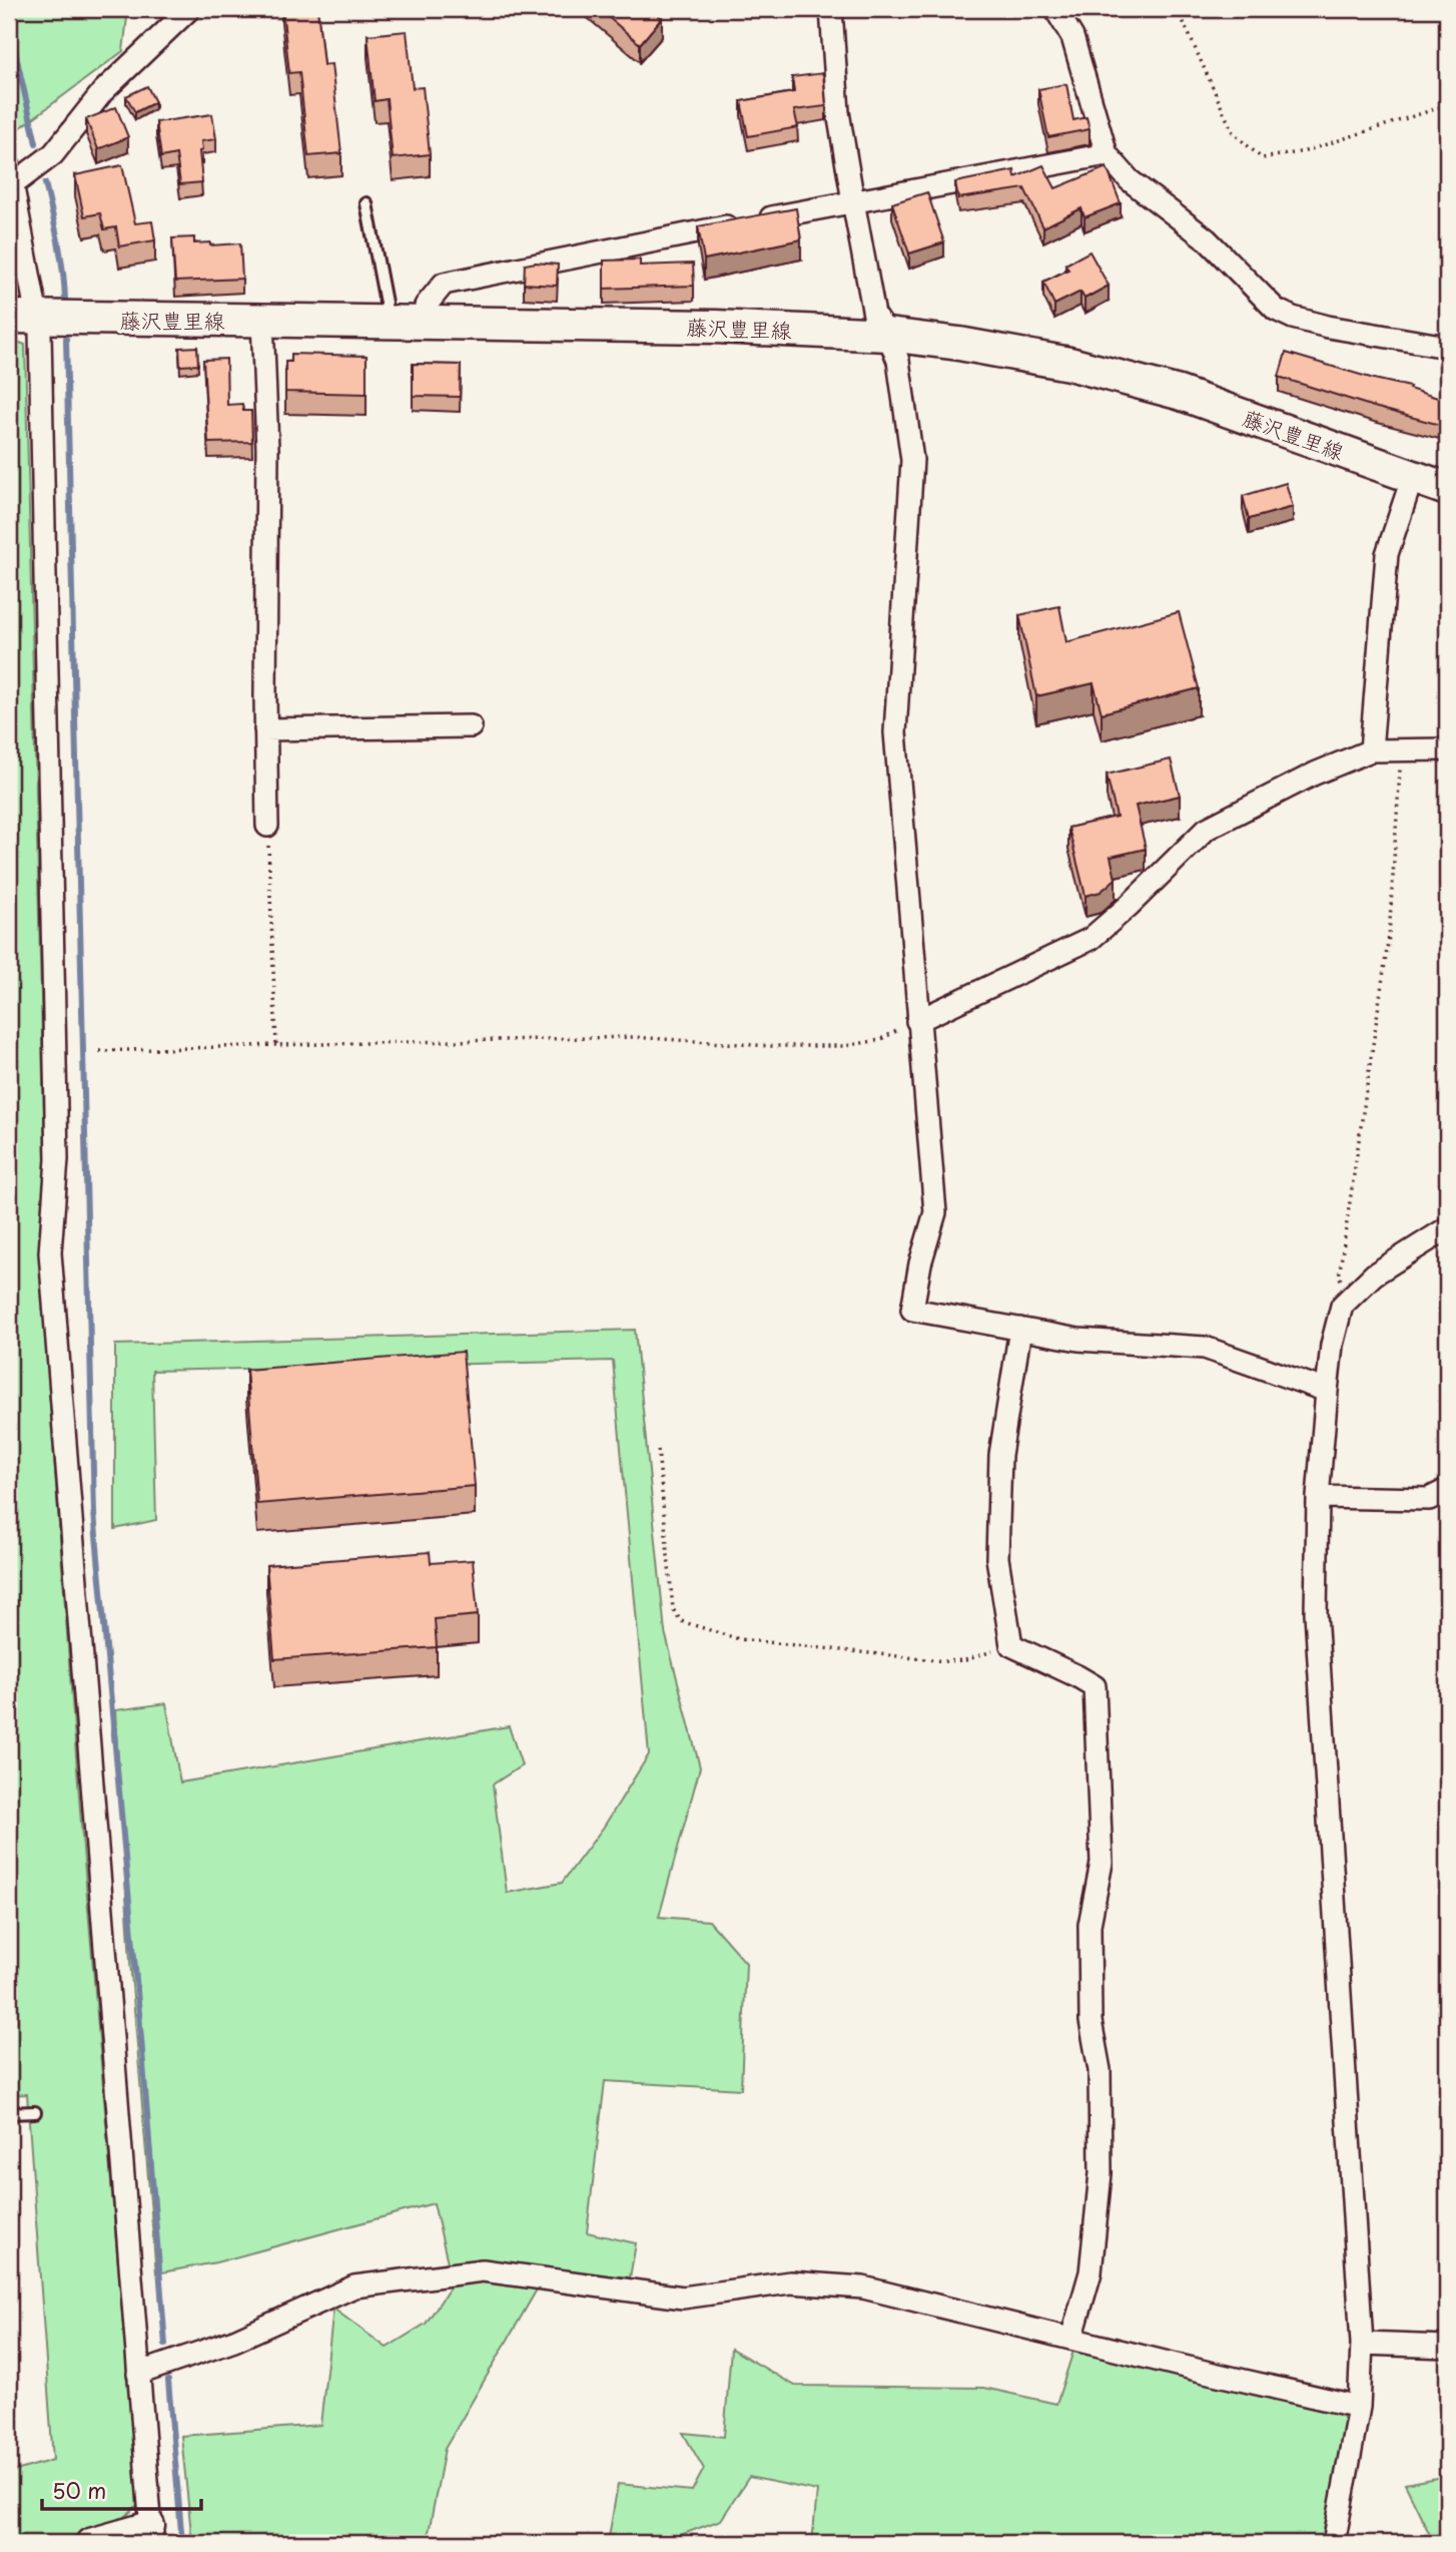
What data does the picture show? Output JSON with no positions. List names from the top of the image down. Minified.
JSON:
{"streets":{"main road":["藤沢豊里線"]},"scale_bar":"50 m"}
